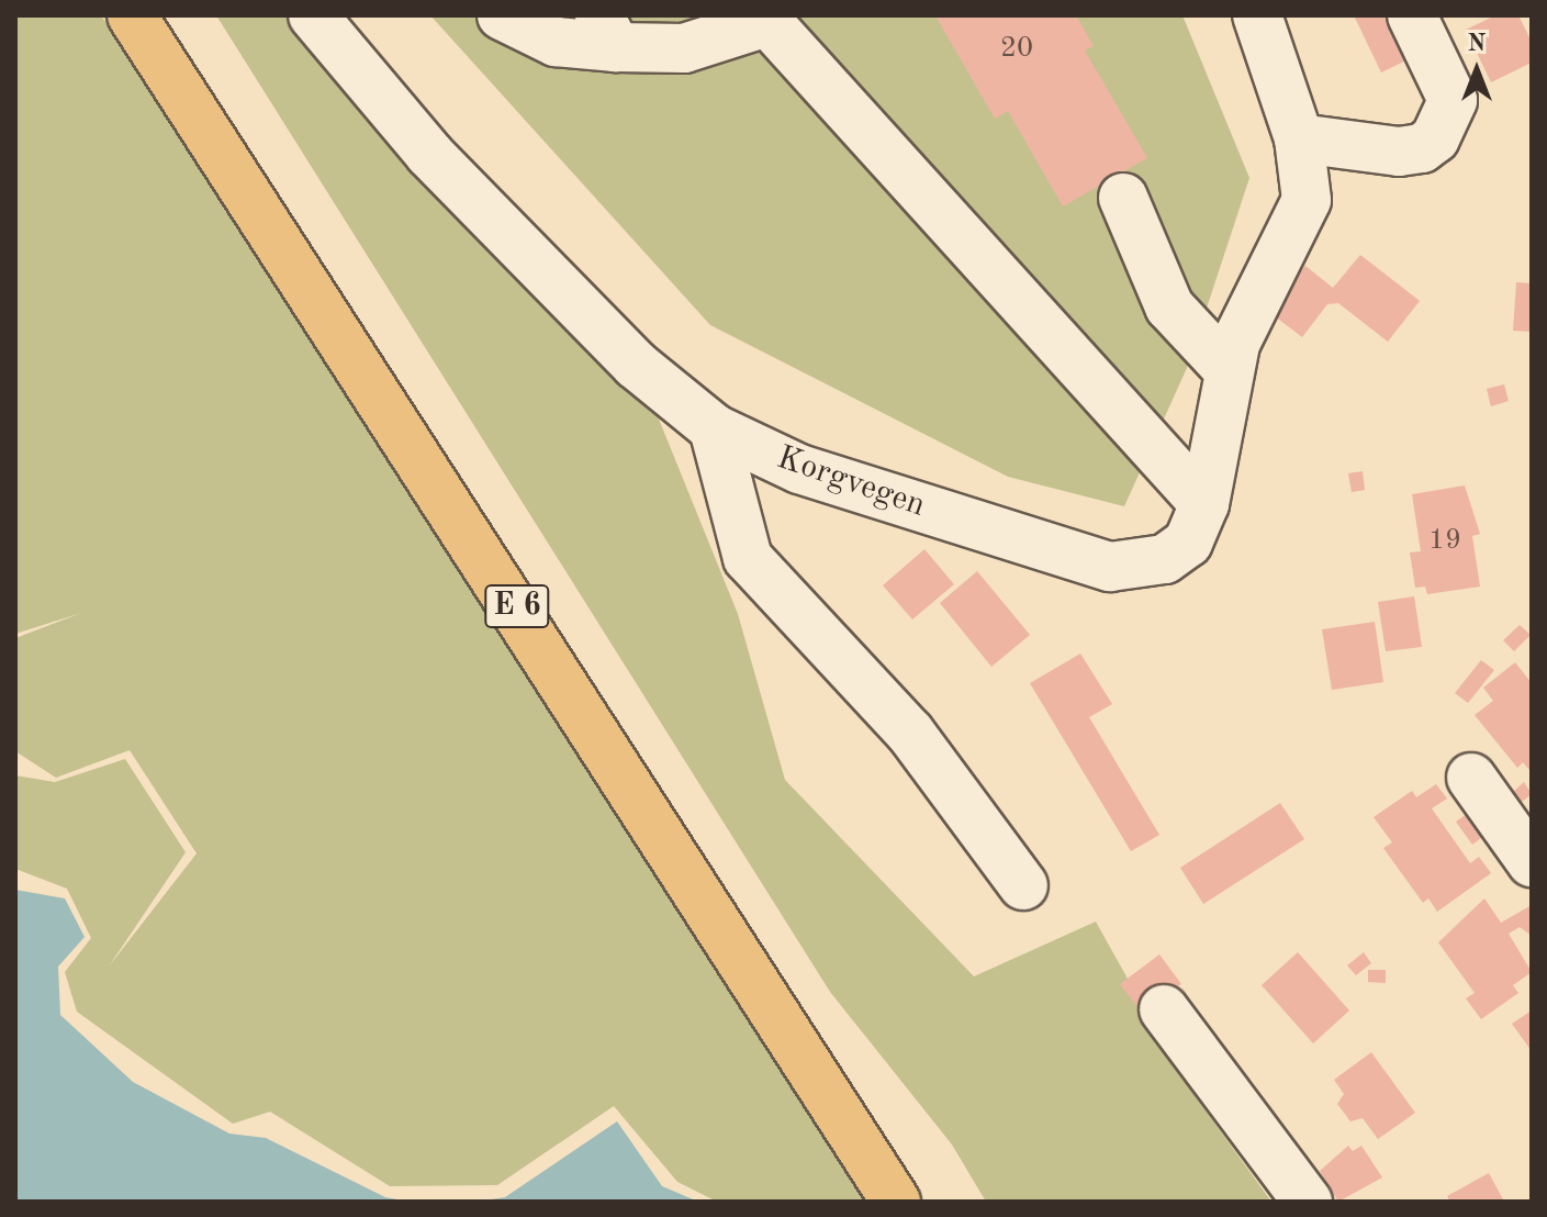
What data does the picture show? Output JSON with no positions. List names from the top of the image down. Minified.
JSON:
{"streets":{"highway":["E 6"],"street":["Korgvegen"]},"house_numbers":["20","19"],"north":"top"}
